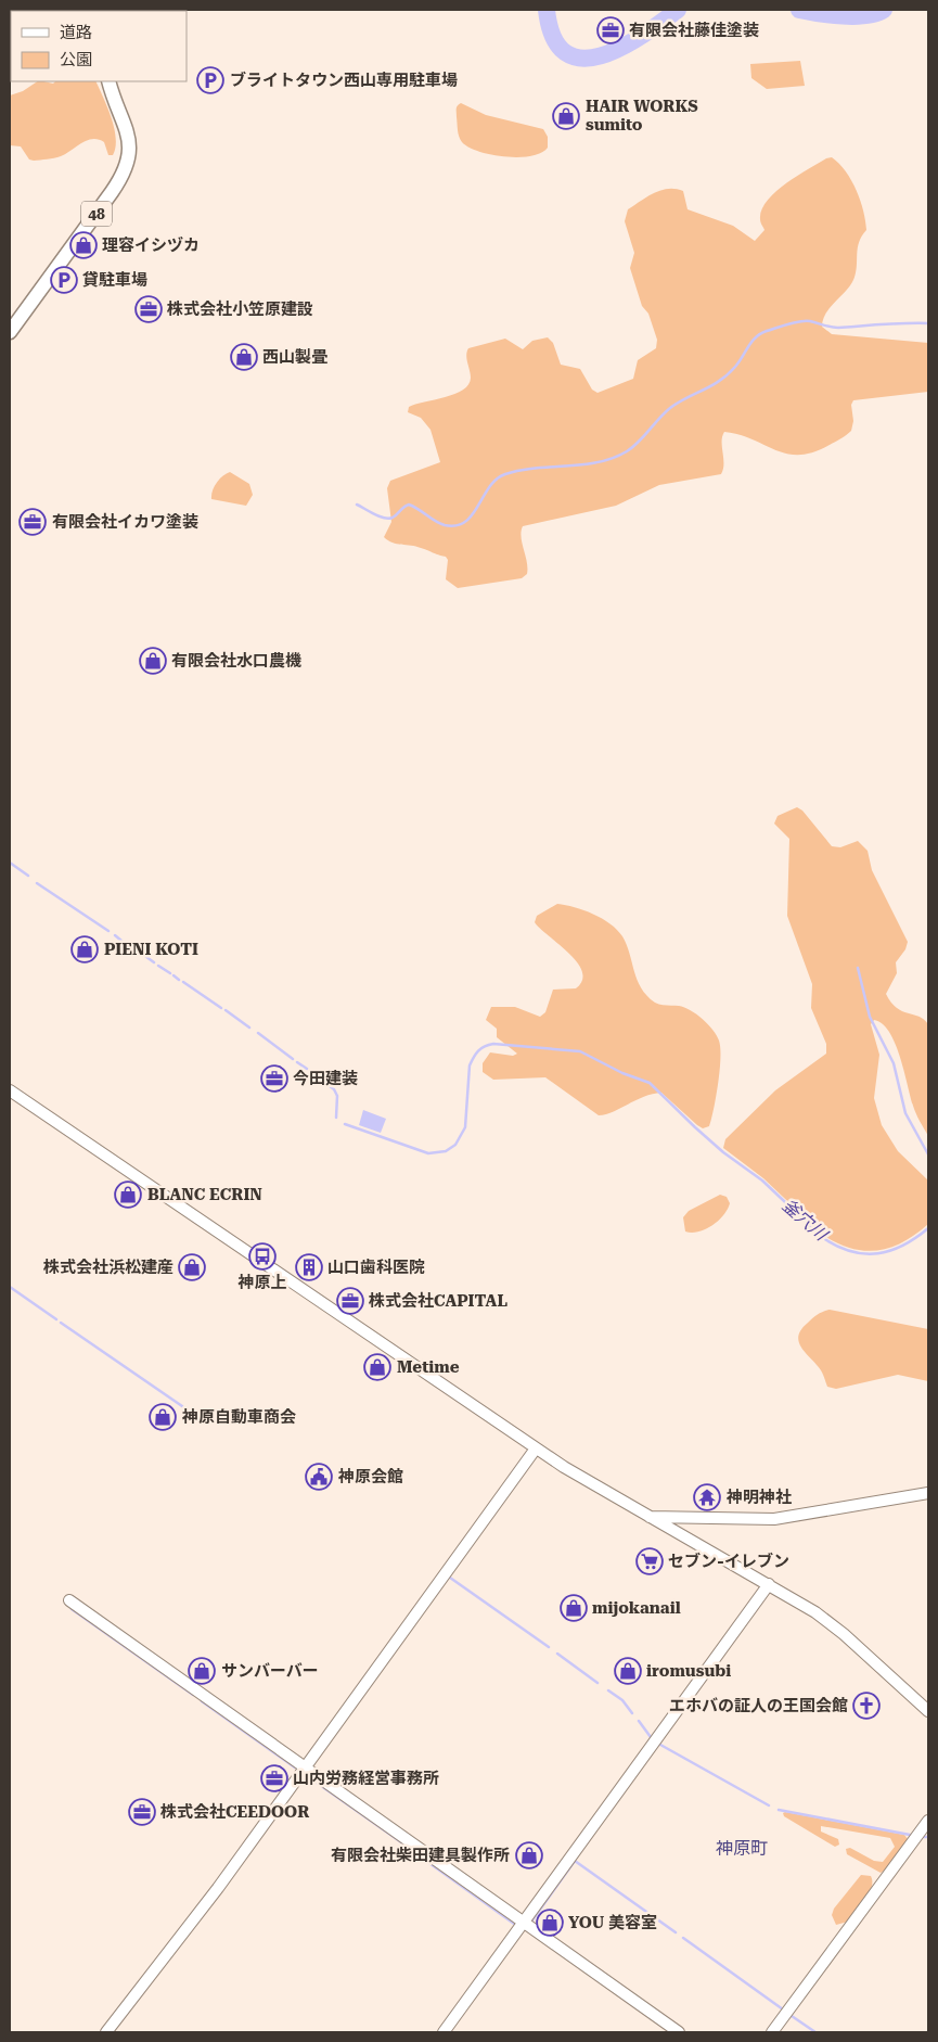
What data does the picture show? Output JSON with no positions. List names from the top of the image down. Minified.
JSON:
{"streets":{"main road":["48"]},"districts":["神原町"],"water":["釜穴川"],"places":{"office":["有限会社藤佳塗装","株式会社小笠原建設","有限会社イカワ塗装","今田建装","株式会社CAPITAL","山内労務経営事務所","株式会社CEEDOOR"],"parking":["ブライトタウン西山専用駐車場","貸駐車場"],"shop":["HAIR WORKS sumito","理容イシヅカ","西山製畳","有限会社水口農機","PIENI KOTI","BLANC ECRIN","株式会社浜松建産","Metime","神原自動車商会","mijokanail","サンバーバー","iromusubi","有限会社柴田建具製作所","YOU 美容室"],"bus stop":["神原上"],"building":["山口歯科医院"],"public building":["神原会館"],"temple":["神明神社"],"supermarket":["セブン-イレブン"],"church":["エホバの証人の王国会館"]},"legend":["道路","公園"]}
